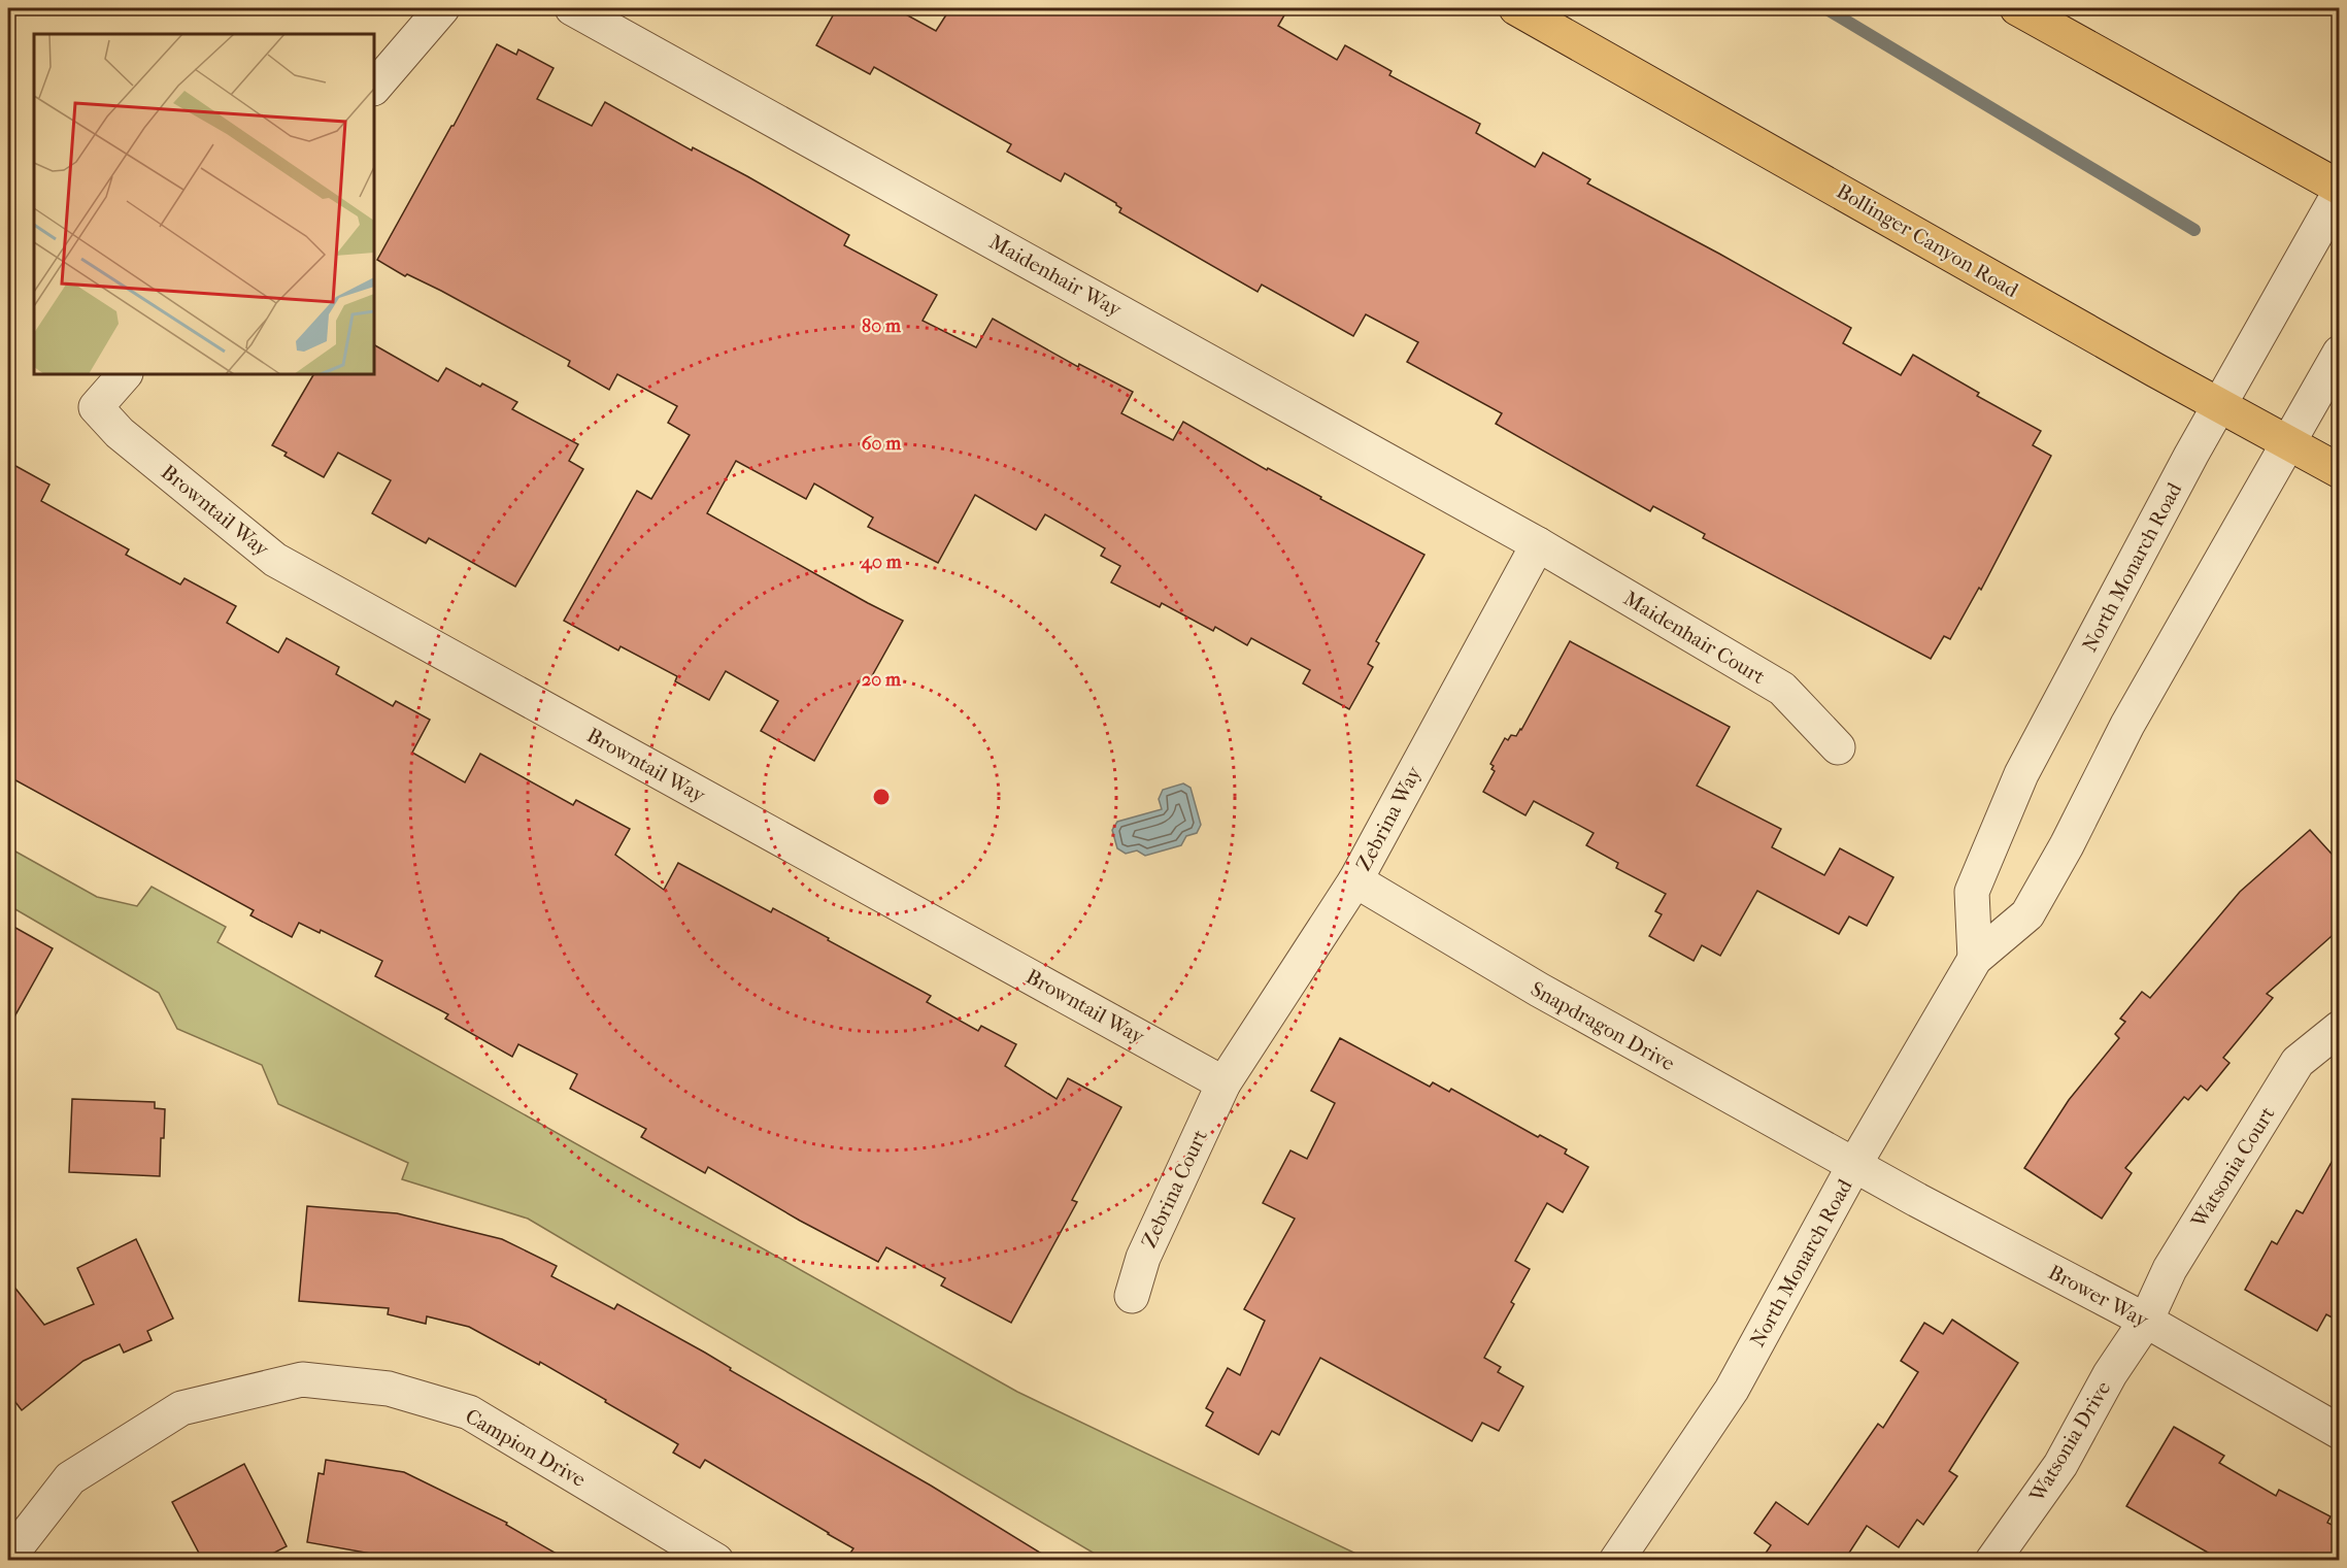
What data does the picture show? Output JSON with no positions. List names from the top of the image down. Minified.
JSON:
{"streets":{"main road":["Bollinger Canyon Road"],"street":["Maidenhair Way","Browntail Way","North Monarch Road","Maidenhair Court","Zebrina Way","Snapdragon Drive","Watsonia Court","Zebrina Court","Brower Way","Watsonia Drive","Campion Drive"]},"crossings":[["Bollinger Canyon Road","North Monarch Road"],["Maidenhair Way","Maidenhair Court"],["Maidenhair Way","Zebrina Way"],["Browntail Way","Zebrina Way"],["Browntail Way","Zebrina Court"],["North Monarch Road","Snapdragon Drive"],["North Monarch Road","Brower Way"],["Maidenhair Court","Zebrina Way"],["Zebrina Way","Snapdragon Drive"],["Zebrina Way","Zebrina Court"],["Snapdragon Drive","Brower Way"],["Watsonia Court","Brower Way"],["Watsonia Court","Watsonia Drive"],["Brower Way","Watsonia Drive"]],"rings":["80 m","60 m","40 m","20 m"]}
